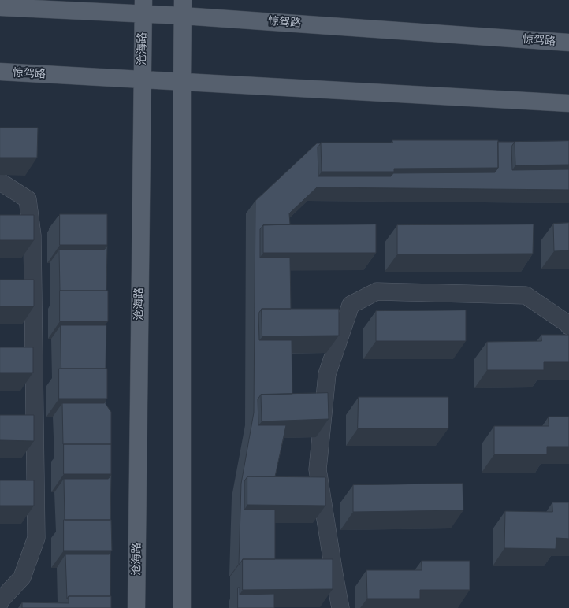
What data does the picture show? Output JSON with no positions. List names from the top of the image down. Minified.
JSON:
{"streets":{"main road":["惊驾路","沧海路"]},"crossings":[["惊驾路","沧海路"]]}
